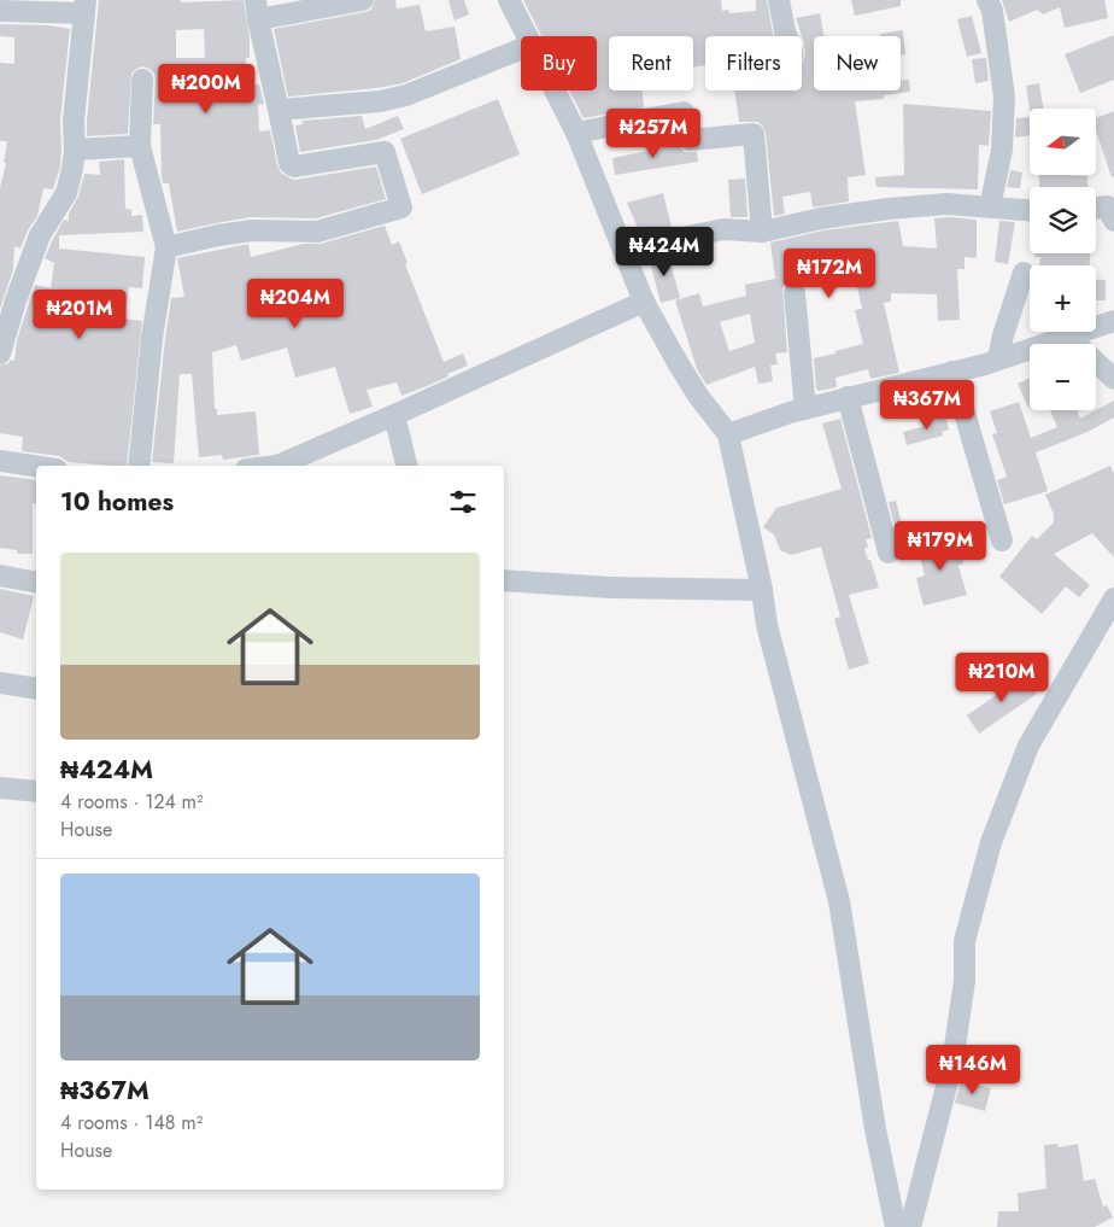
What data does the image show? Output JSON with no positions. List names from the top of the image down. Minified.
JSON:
{"north":"left","page":{"chip":["Buy","Rent","Filters","New"],"price":["₦200M","₦257M","₦424M","₦172M","₦204M","₦201M","₦367M","₦179M","₦210M","₦146M"],"map_buttons":["+","−"],"heading":"10 homes","list":[{"name":"₦424M","note":"4 rooms · 124 m² · House"},{"name":"₦367M","note":"4 rooms · 148 m² · House"}]}}
